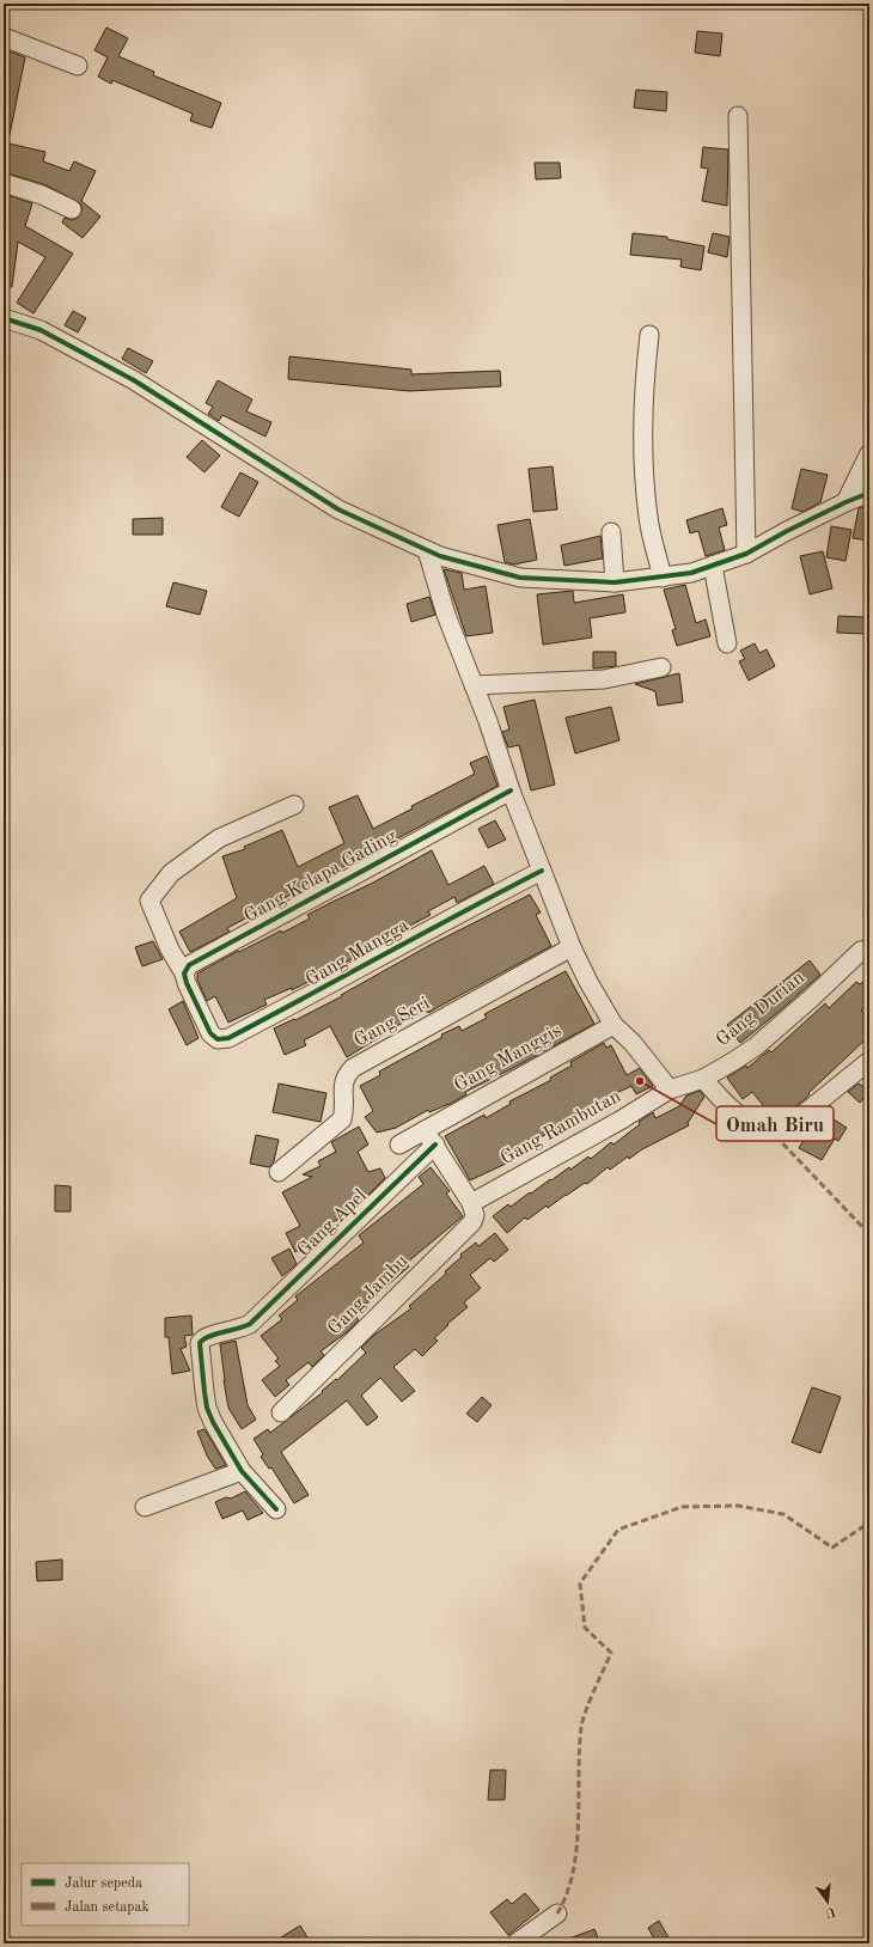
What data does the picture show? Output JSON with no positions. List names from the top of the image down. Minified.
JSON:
{"streets":{"street":["Gang Kelapa Gading","Gang Mangga","Gang Durian","Gang Seri","Gang Manggis","Gang Rambutan","Gang Apel","Gang Jambu"]},"crossings":[["Gang Kelapa Gading","Gang Mangga"],["Gang Durian","Gang Rambutan"],["Gang Rambutan","Gang Jambu"]],"places":["Omah Biru"],"legend":["Jalur sepeda","Jalan setapak"],"north":"bottom"}
